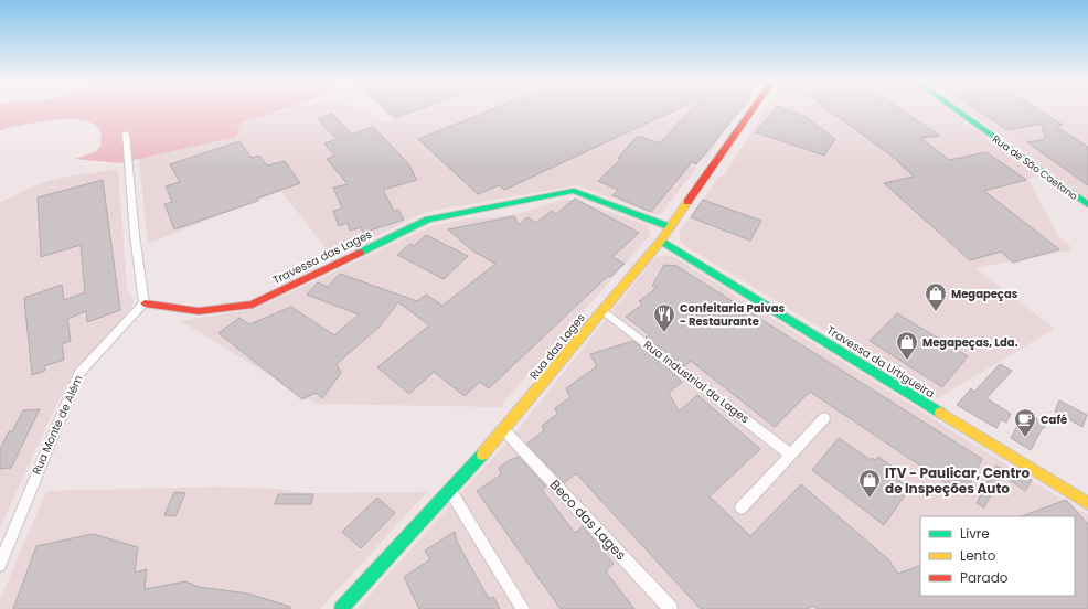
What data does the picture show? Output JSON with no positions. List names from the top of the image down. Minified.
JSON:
{"streets":{"main road":["Rua de São Caetano","Travessa das Lages","Rua das Lages","Travessa da Urtigueira"],"street":["Rua Industrial da Lages","Rua Monte de Além","Beco das Lages"]},"crossings":[["Travessa das Lages","Rua das Lages"],["Travessa das Lages","Rua Monte de Além"],["Rua das Lages","Travessa da Urtigueira"],["Rua das Lages","Rua Industrial da Lages"],["Rua das Lages","Beco das Lages"]],"places":{"shop":["Megapeças","Megapeças, Lda.","ITV - Paulicar, Centro de Inspeções Auto"],"restaurant":["Confeitaria Paivas - Restaurante"],"cafe":["Café"]},"legend":["Livre","Lento","Parado"]}
